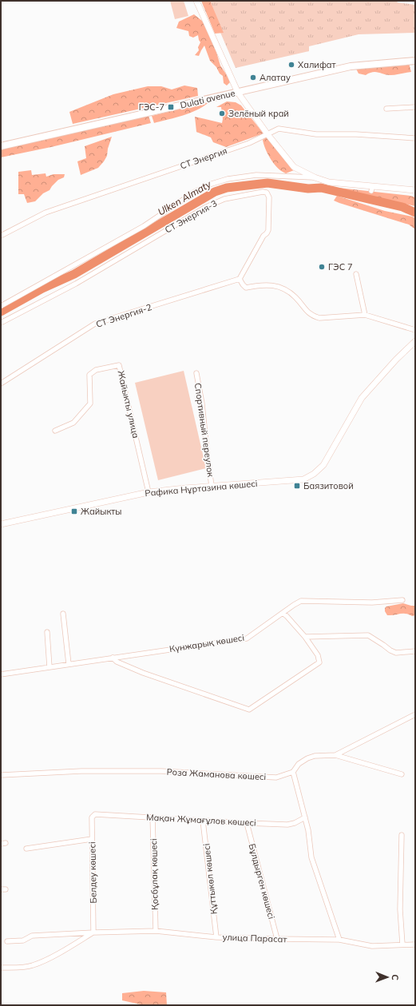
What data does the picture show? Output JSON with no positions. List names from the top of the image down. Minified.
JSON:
{"streets":{"main road":["Dulati avenue"],"street":["СТ Энергия","СТ Энергия-3","СТ Энергия-2","Жайыкты улица","Спортивный переулок","Рафика Нұртазина көшесі","Күнжарық көшесі","Роза Жаманова көшесі","Мақан Жұмағұлов көшесі","Белдеу көшесі","Қосбұлақ көшесі","Құттыкөл көшесі","Бұлдырген көшесі","улица Парасат"]},"crossings":[["СТ Энергия-3","СТ Энергия-2"],["Жайыкты улица","Рафика Нұртазина көшесі"],["Спортивный переулок","Рафика Нұртазина көшесі"],["Мақан Жұмағұлов көшесі","Белдеу көшесі"],["Мақан Жұмағұлов көшесі","Қосбұлақ көшесі"],["Мақан Жұмағұлов көшесі","Құттыкөл көшесі"],["Мақан Жұмағұлов көшесі","Бұлдырген көшесі"],["Белдеу көшесі","улица Парасат"],["Қосбұлақ көшесі","улица Парасат"],["Құттыкөл көшесі","улица Парасат"],["Бұлдырген көшесі","улица Парасат"]],"water":["Ulken Almaty"],"places":{"other":["Халифат","Алатау","Зелёный край","ГЭС 7"],"transit":["ГЭС-7","Баязитовой","Жайыкты"]},"north":"right"}
